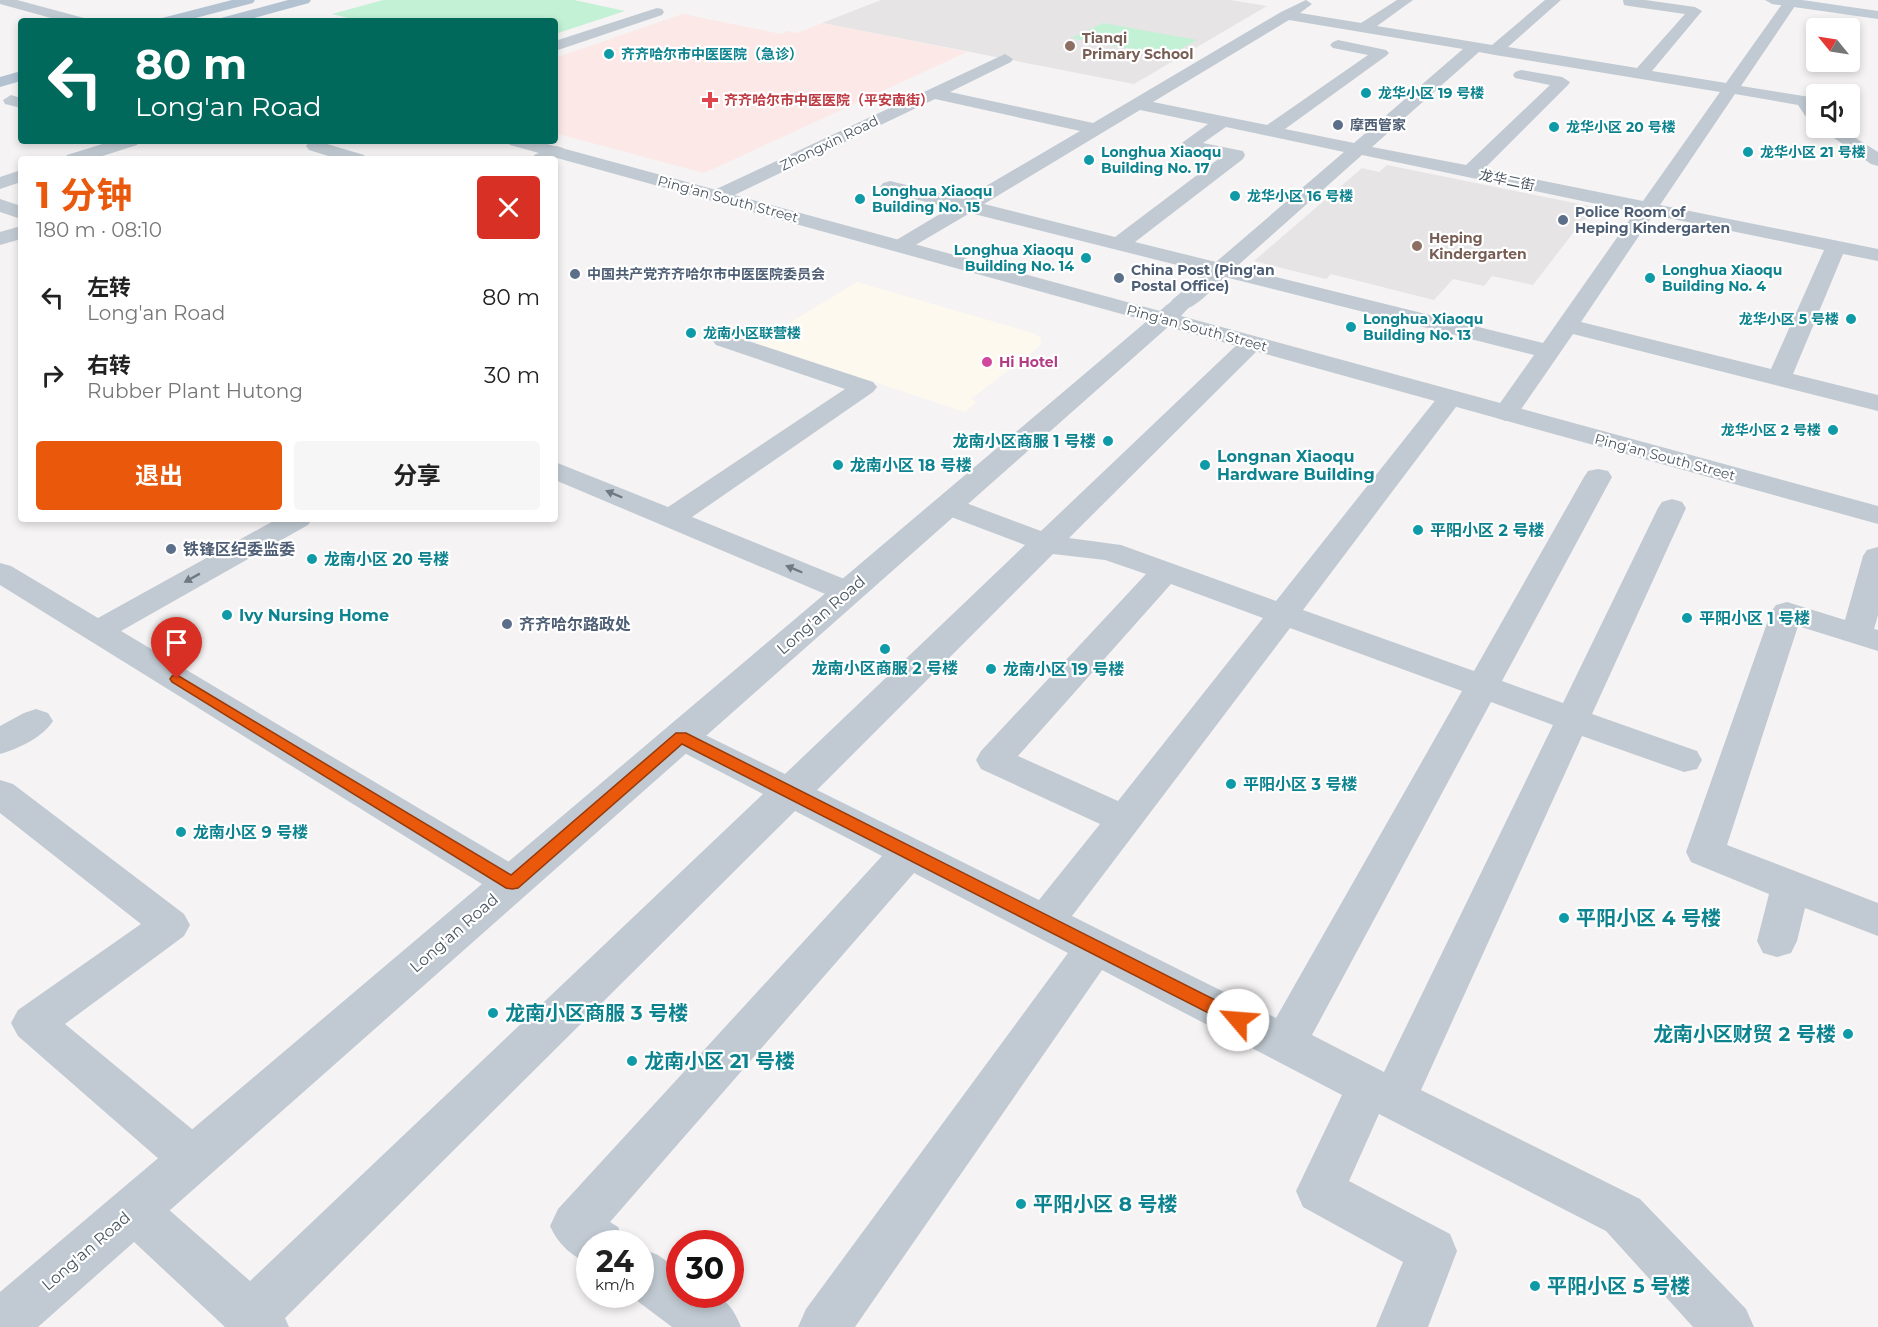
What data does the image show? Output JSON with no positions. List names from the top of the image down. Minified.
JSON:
{"streets":{"street":["Zhongxin Road","龙华二街","Ping'an South Street","Long'an Road"]},"crossings":[["Zhongxin Road","Ping'an South Street"],["龙华二街","Long'an Road"],["Ping'an South Street","Long'an Road"]],"places":{"other":["Tianqi Primary School","齐齐哈尔市中医医院（急诊）","龙华小区 19 号楼","摩西管家","龙华小区 20 号楼","龙华小区 21 号楼","Longhua Xiaoqu Building No. 17","龙华小区 16 号楼","Longhua Xiaoqu Building No. 15","Police Room of Heping Kindergarten","Heping Kindergarten","Longhua Xiaoqu Building No. 14","中国共产党齐齐哈尔市中医医院委员会","China Post (Ping'an Postal Office)","Longhua Xiaoqu Building No. 4","龙华小区 5 号楼","Longhua Xiaoqu Building No. 13","龙南小区联营楼","Hi Hotel","龙华小区 2 号楼","龙南小区商服 1 号楼","龙南小区 18 号楼","Longnan Xiaoqu Hardware Building","平阳小区 2 号楼","铁锋区纪委监委","龙南小区 20 号楼","Ivy Nursing Home","平阳小区 1 号楼","齐齐哈尔路政处","龙南小区商服 2 号楼","龙南小区 19 号楼","平阳小区 3 号楼","龙南小区 9 号楼","平阳小区 4 号楼","龙南小区商服 3 号楼","龙南小区财贸 2 号楼","龙南小区 21 号楼","平阳小区 8 号楼","平阳小区 5 号楼"],"health":["齐齐哈尔市中医医院（平安南街）"]},"north":"top left","page":{"turn":["80 m","Long'an Road"],"heading":["1 分钟","180 m · 08:10"],"list":[{"name":"左转","note":"Long'an Road","value":"80 m"},{"name":"右转","note":"Rubber Plant Hutong","value":"30 m"}],"buttons":["退出","分享"],"speed":"24 km/h","limit":"30"}}
